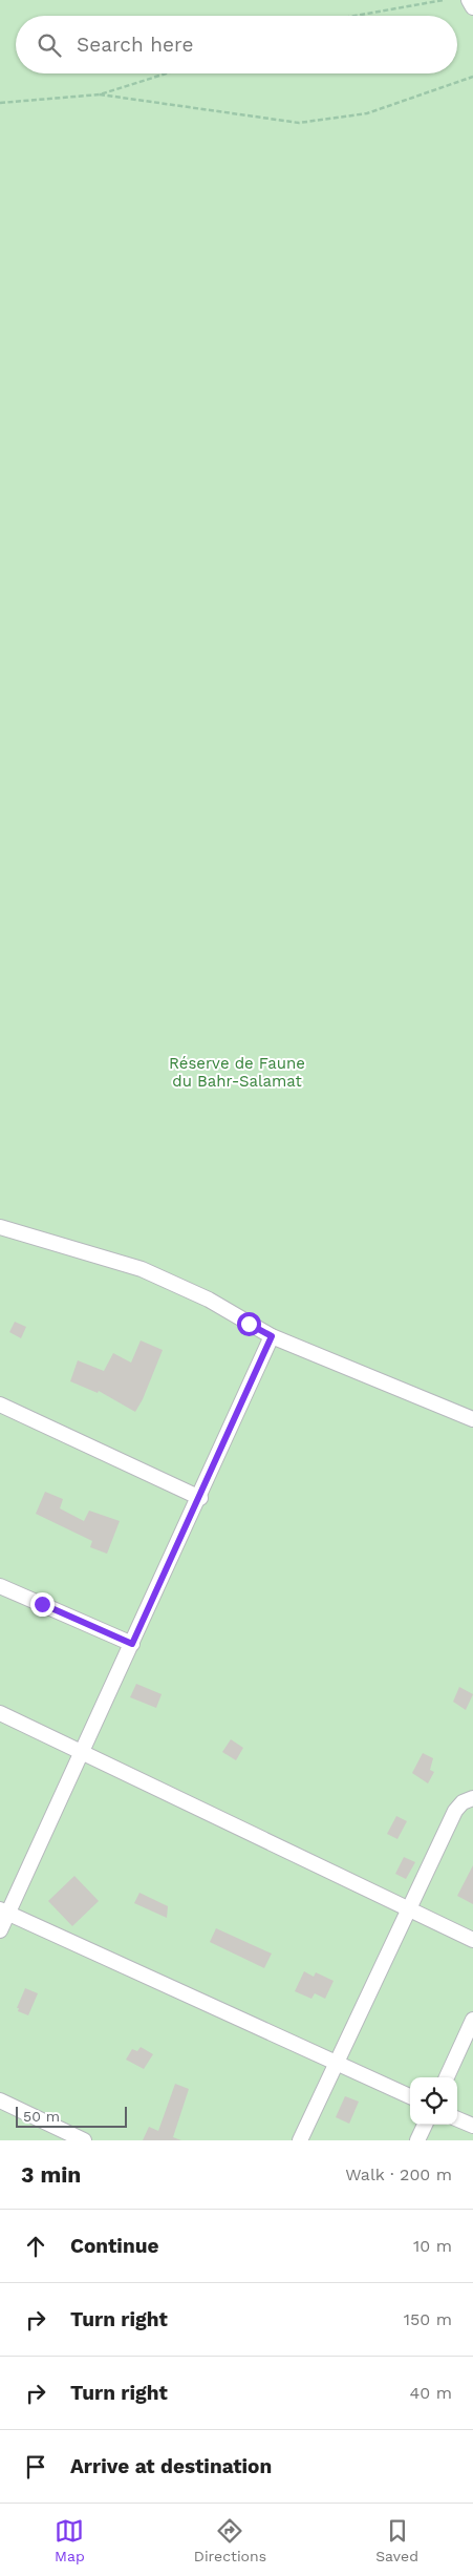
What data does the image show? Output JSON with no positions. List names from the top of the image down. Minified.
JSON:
{"parks":["Réserve de Faune du Bahr-Salamat"],"scale_bar":"50 m","page":{"search":"Search here","scale":"50 m","heading":["3 min","Walk · 200 m"],"list":[["Continue","10 m"],["Turn right","150 m"],["Turn right","40 m"],"Arrive at destination"],"nav":["Map","Directions","Saved"]}}
